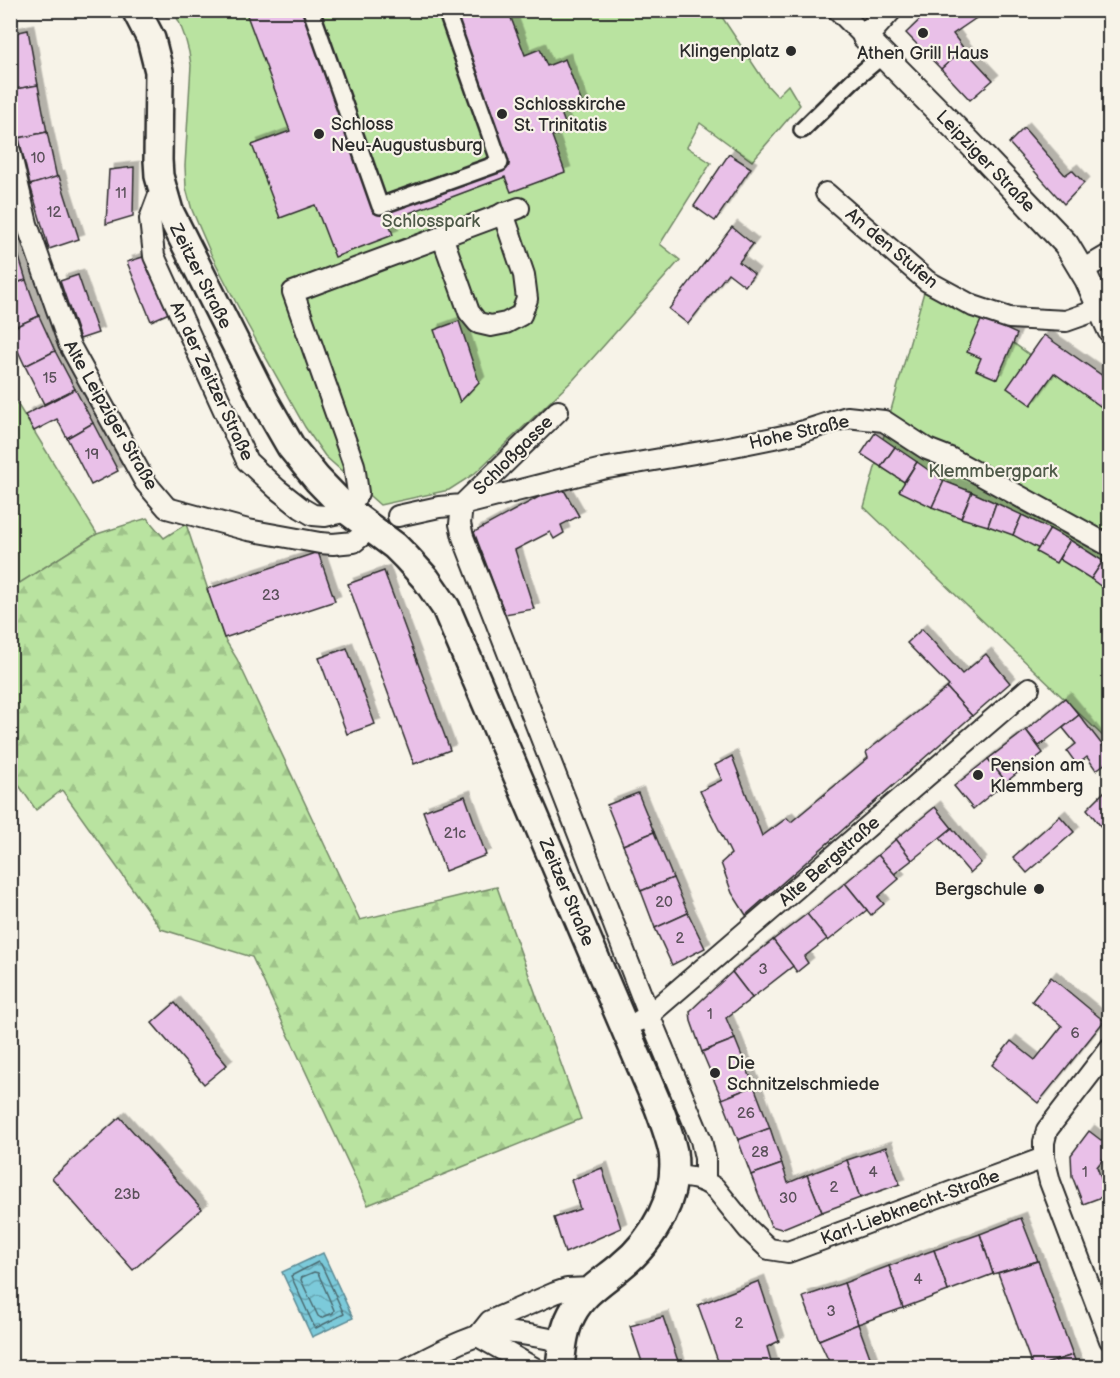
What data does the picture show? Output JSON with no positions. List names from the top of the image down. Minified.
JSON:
{"streets":{"main road":["Zeitzer Straße"],"street":["Leipziger Straße","An den Stufen","An der Zeitzer Straße","Alte Leipziger Straße","Hohe Straße","Schloßgasse","Alte Bergstraße","Karl-Liebknecht-Straße"]},"crossings":[["Leipziger Straße","An den Stufen"],["Zeitzer Straße","An der Zeitzer Straße"],["Zeitzer Straße","Alte Leipziger Straße"],["Zeitzer Straße","Hohe Straße"],["Zeitzer Straße","Schloßgasse"],["Zeitzer Straße","Alte Bergstraße"],["Zeitzer Straße","Karl-Liebknecht-Straße"],["Hohe Straße","Schloßgasse"]],"parks":["Schlosspark","Klemmbergpark"],"places":["Athen Grill Haus","Klingenplatz","Schlosskirche St. Trinitatis","Schloss Neu-Augustusburg","Pension am Klemmberg","Bergschule","Die Schnitzelschmiede"],"house_numbers":["10","11","12","15","19","23","21c","20","2","3","1","6","26","28","4","1","2","23b","30","4","3","2"]}
